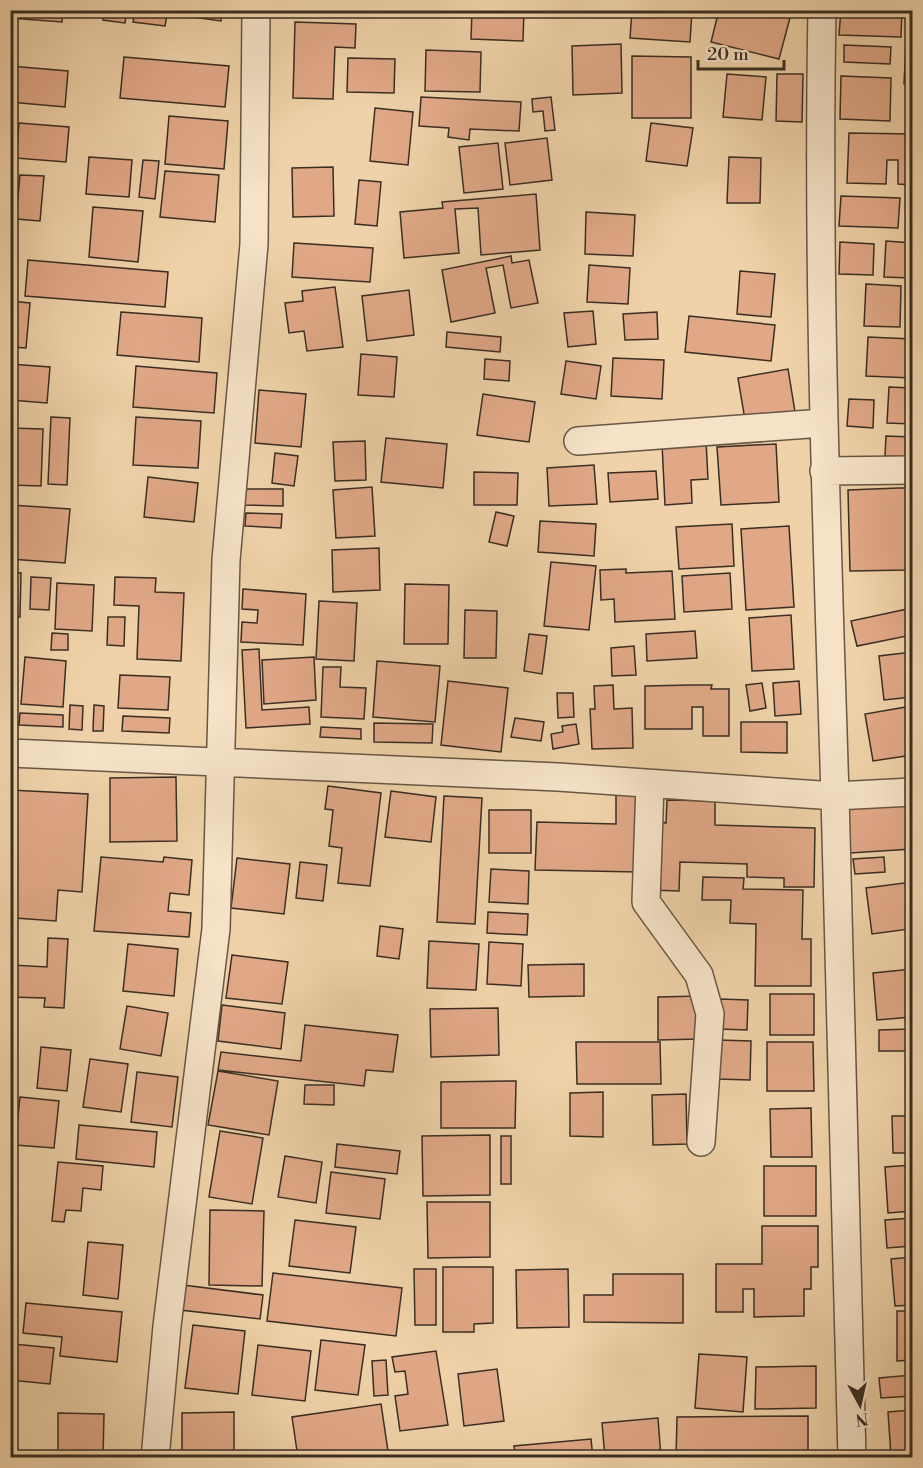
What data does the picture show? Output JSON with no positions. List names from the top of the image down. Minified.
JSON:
{"scale_bar":"20 m","north":"bottom"}
